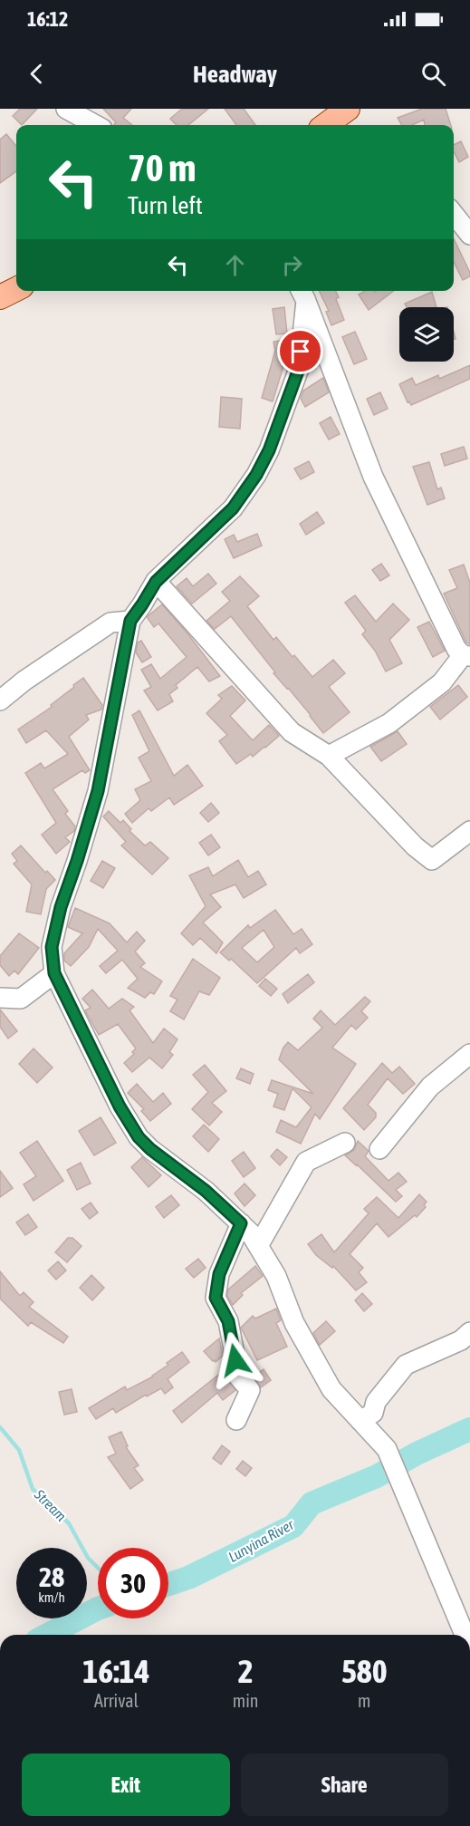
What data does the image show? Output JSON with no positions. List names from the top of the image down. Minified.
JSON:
{"water":["Stream","Lunyina River"],"page":{"status":"16:12","header":"Headway","turn":["70 m","Turn left"],"speed":"28 km/h","limit":"30","eta":["16:14","Arrival","2","min","580","m"],"buttons":["Exit","Share"]}}
